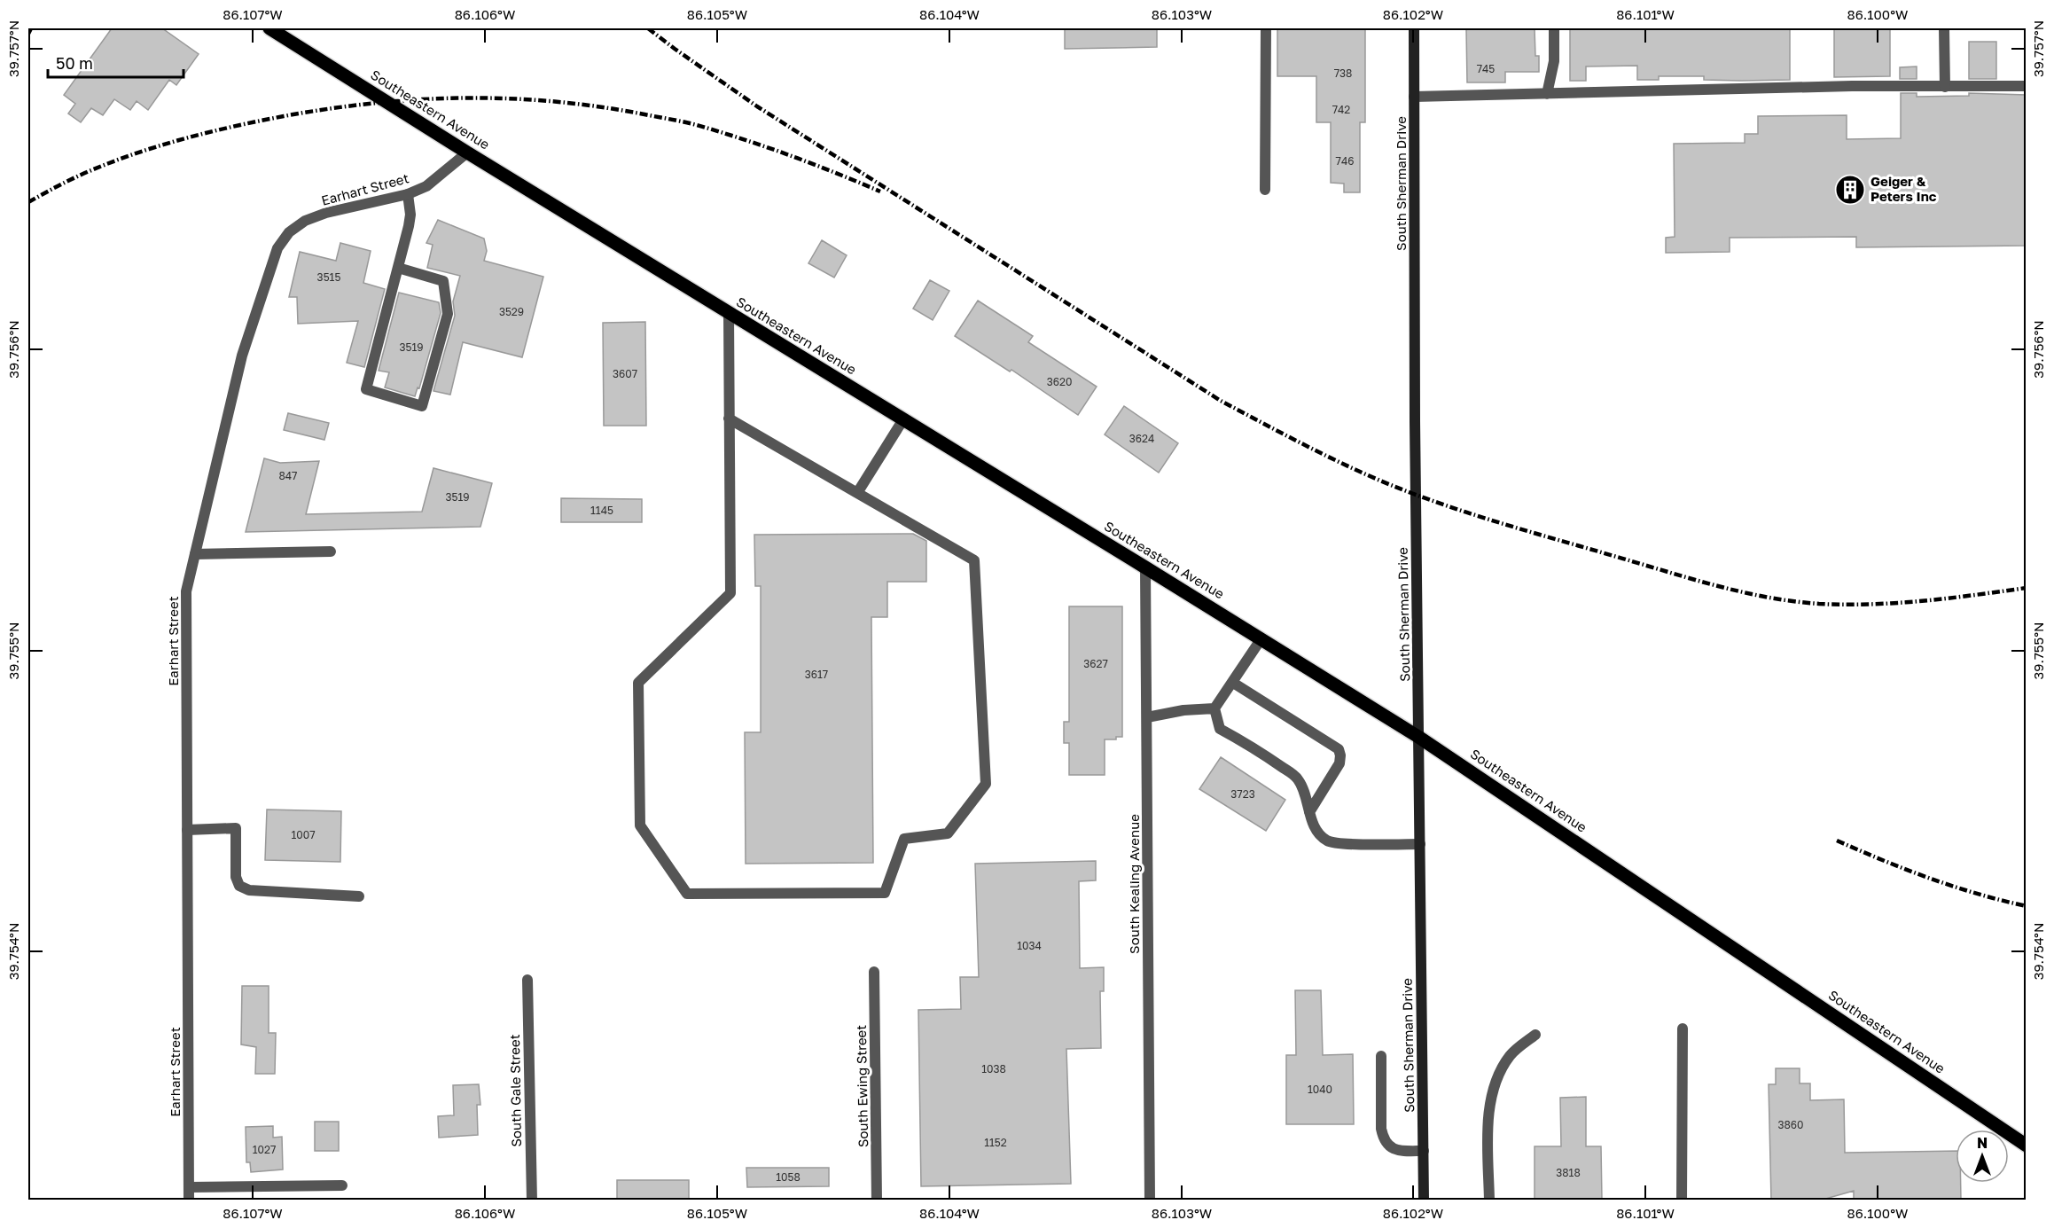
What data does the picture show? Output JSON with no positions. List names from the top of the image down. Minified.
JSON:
{"streets":{"main road":["Southeastern Avenue","South Sherman Drive"],"street":["Earhart Street","South Kealing Avenue","South Ewing Street","South Gale Street"]},"crossings":[["Southeastern Avenue","South Sherman Drive"],["Southeastern Avenue","Earhart Street"],["Southeastern Avenue","South Kealing Avenue"]],"places":{"building":["Geiger & Peters Inc"]},"house_numbers":["745","738","742","746","3515","3529","3519","3607","3620","3624","847","3519","1145","3627","3617","3723","1007","1034","1038","1040","3860","1152","1027","3818","1058"],"scale_bar":"50 m","north":"top","coordinates":["86.107°W","86.106°W","86.105°W","86.104°W","86.103°W","86.102°W","86.101°W","86.100°W","39.757°N","39.756°N","39.755°N","39.754°N"]}
